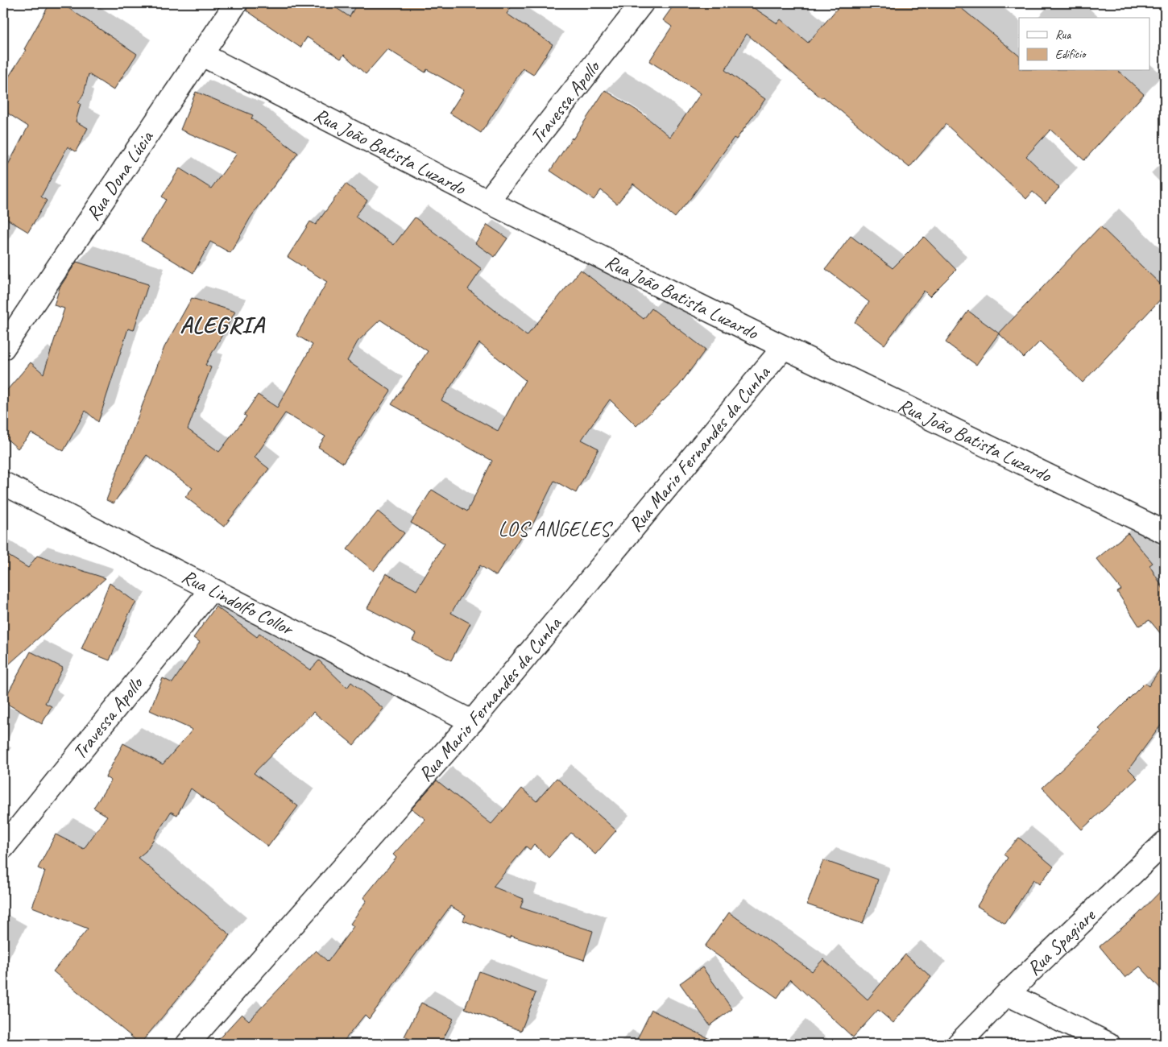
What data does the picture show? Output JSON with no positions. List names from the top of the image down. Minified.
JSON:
{"streets":{"street":["Travessa Apollo","Rua João Batista Luzardo","Rua Dona Lúcia","Rua Mario Fernandes da Cunha","Rua Lindolfo Collor","Rua Spagiare"]},"crossings":[["Travessa Apollo","Rua João Batista Luzardo"],["Travessa Apollo","Rua Lindolfo Collor"],["Rua João Batista Luzardo","Rua Dona Lúcia"],["Rua João Batista Luzardo","Rua Mario Fernandes da Cunha"],["Rua Mario Fernandes da Cunha","Rua Lindolfo Collor"]],"districts":["ALEGRIA","LOS ANGELES"],"legend":["Rua","Edifício"]}
